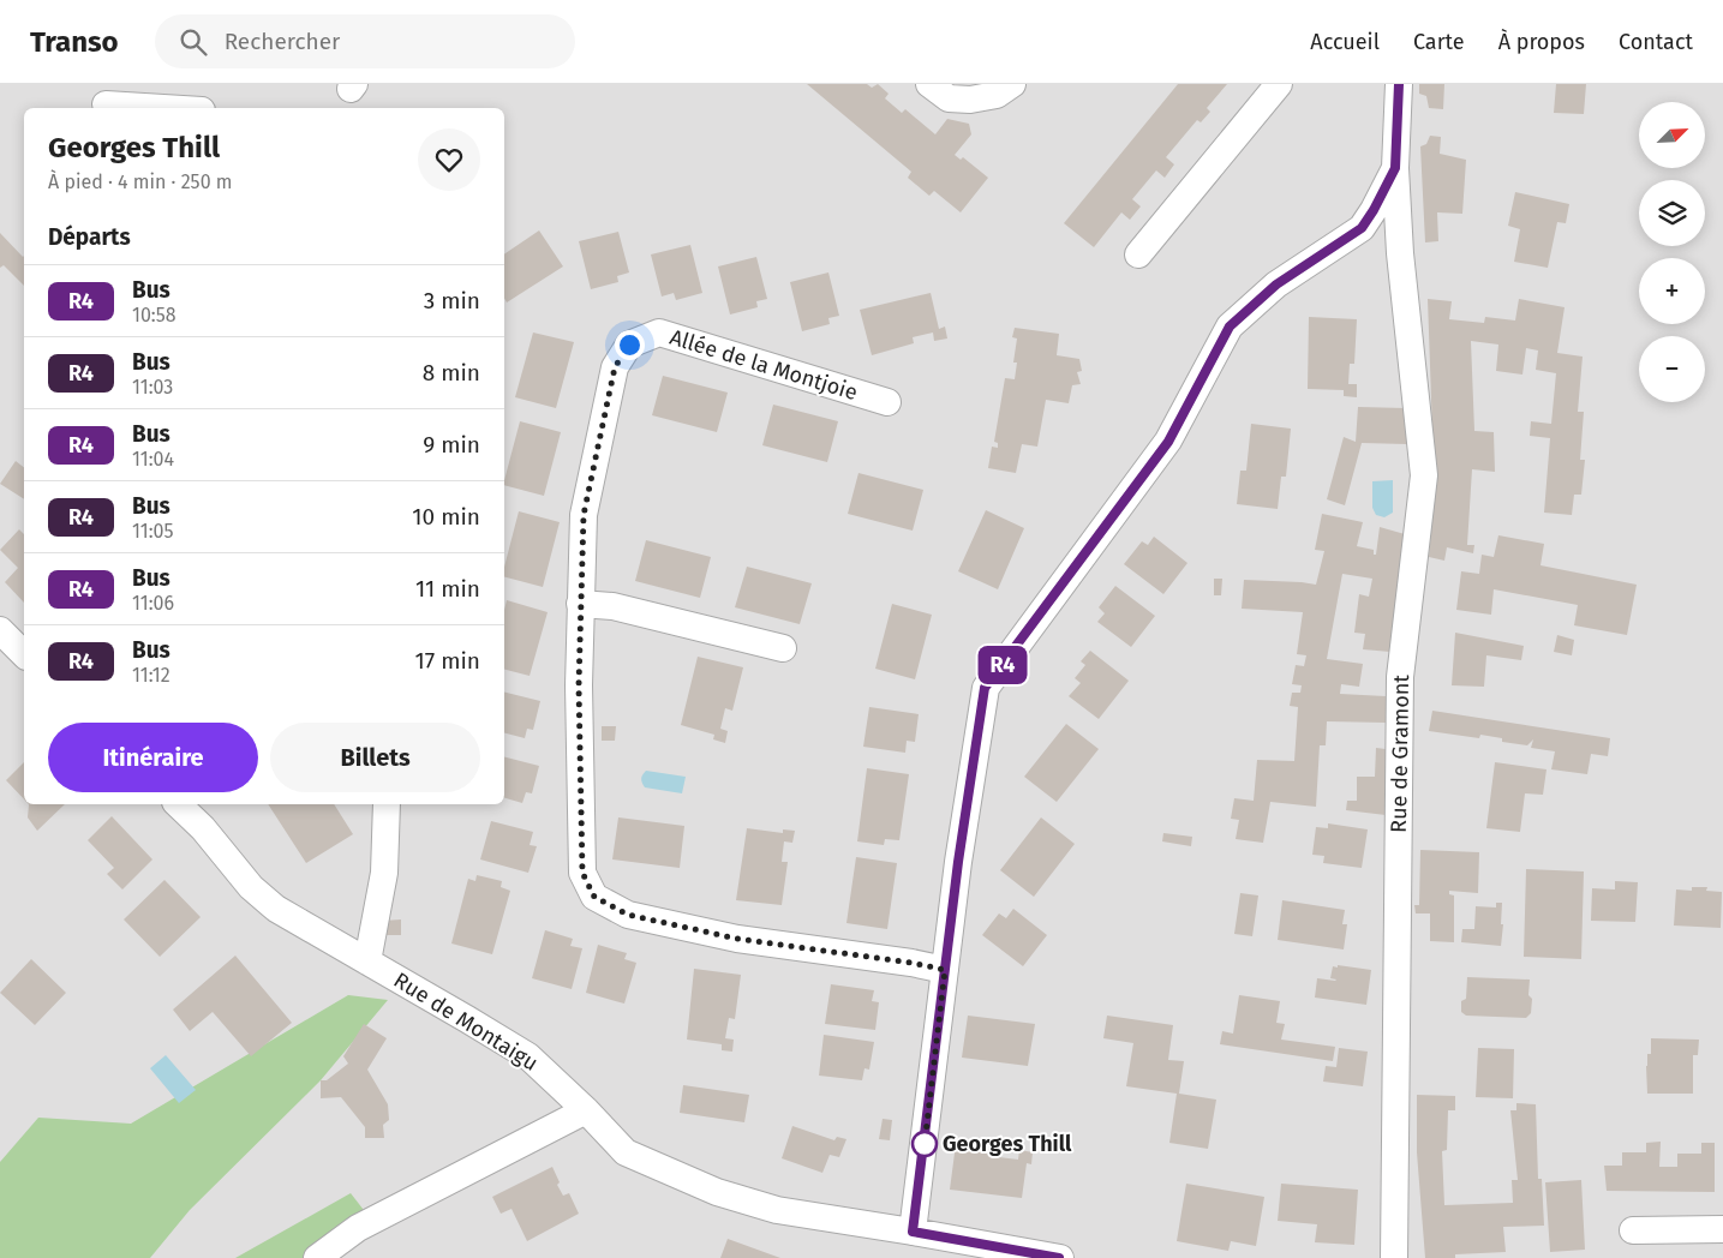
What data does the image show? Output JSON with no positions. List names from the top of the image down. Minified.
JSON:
{"streets":{"street":["Allée de la Montjoie","Rue de Gramont","Rue de Montaigu"]},"places":["Georges Thill"],"lines":["bus line R4"],"north":"top right","page":{"header":"Transo","search":"Rechercher","nav":["Accueil","Carte","À propos","Contact"],"on_map":"R4","map_buttons":["+","−"],"heading":[["Georges Thill","À pied · 4 min · 250 m"],"Départs"],"list":[{"mark":"R4","name":"Bus","note":"10:58","value":"3 min"},{"mark":"R4","name":"Bus","note":"11:03","value":"8 min"},{"mark":"R4","name":"Bus","note":"11:04","value":"9 min"},{"mark":"R4","name":"Bus","note":"11:05","value":"10 min"},{"mark":"R4","name":"Bus","note":"11:06","value":"11 min"},{"mark":"R4","name":"Bus","note":"11:12","value":"17 min"}],"buttons":["Itinéraire","Billets"]}}
